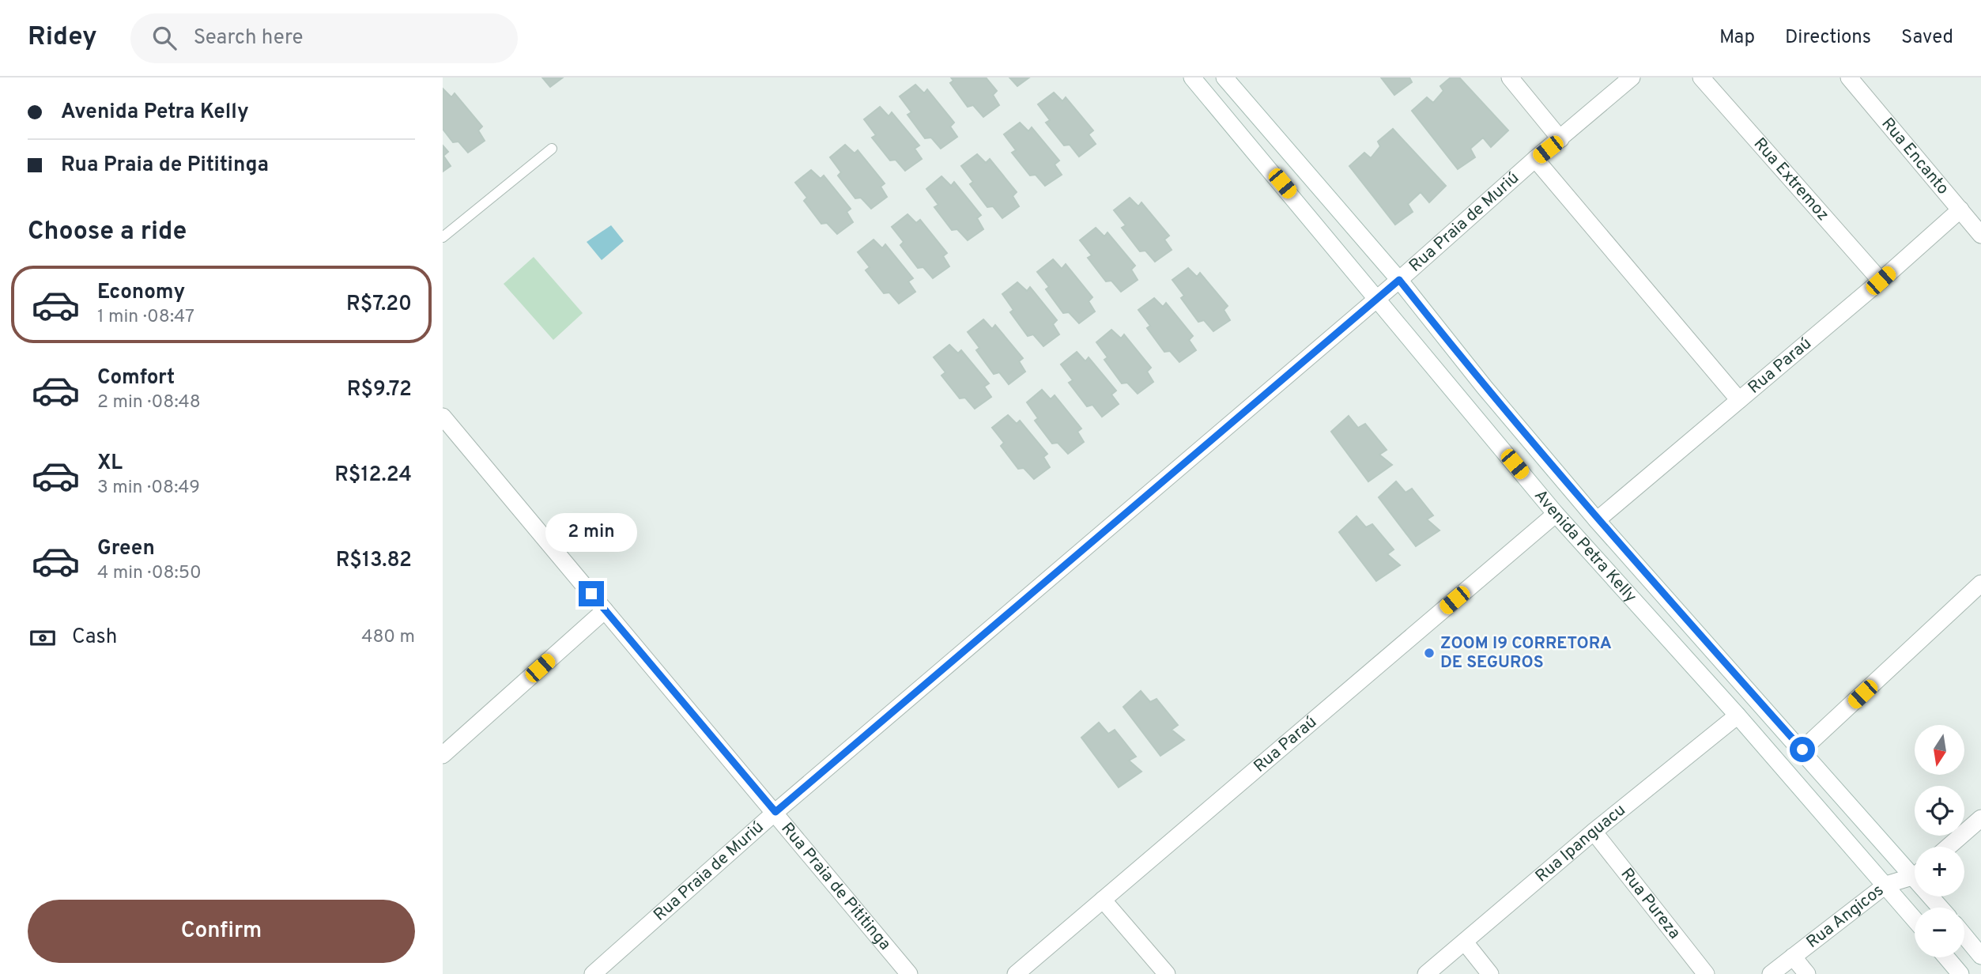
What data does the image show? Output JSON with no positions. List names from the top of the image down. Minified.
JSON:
{"streets":{"street":["Rua Encanto","Rua Extremoz","Rua Praia de Muriú","Rua Paraú","Avenida Petra Kelly","Rua Ipanguacu","Rua Praia de Pititinga","Rua Pureza","Rua Angicos"]},"crossings":[["Rua Encanto","Rua Paraú"],["Rua Extremoz","Rua Paraú"],["Rua Praia de Muriú","Avenida Petra Kelly"],["Rua Praia de Muriú","Rua Praia de Pititinga"],["Rua Paraú","Avenida Petra Kelly"],["Avenida Petra Kelly","Rua Ipanguacu"],["Avenida Petra Kelly","Rua Angicos"],["Rua Ipanguacu","Rua Pureza"]],"places":["ZOOM I9 CORRETORA DE SEGUROS"],"north":"bottom","page":{"header":"Ridey","search":"Search here","nav":["Map","Directions","Saved"],"banner":["Avenida Petra Kelly","Rua Praia de Pititinga"],"heading":"Choose a ride","list":[{"name":"Economy","note":"1 min · 08:47","value":"R$7.20"},{"name":"Comfort","note":"2 min · 08:48","value":"R$9.72"},{"name":"XL","note":"3 min · 08:49","value":"R$12.24"},{"name":"Green","note":"4 min · 08:50","value":"R$13.82"}],"bubble":"2 min","pay":["Cash","480 m"],"map_buttons":["+","−"],"buttons":"Confirm"}}
